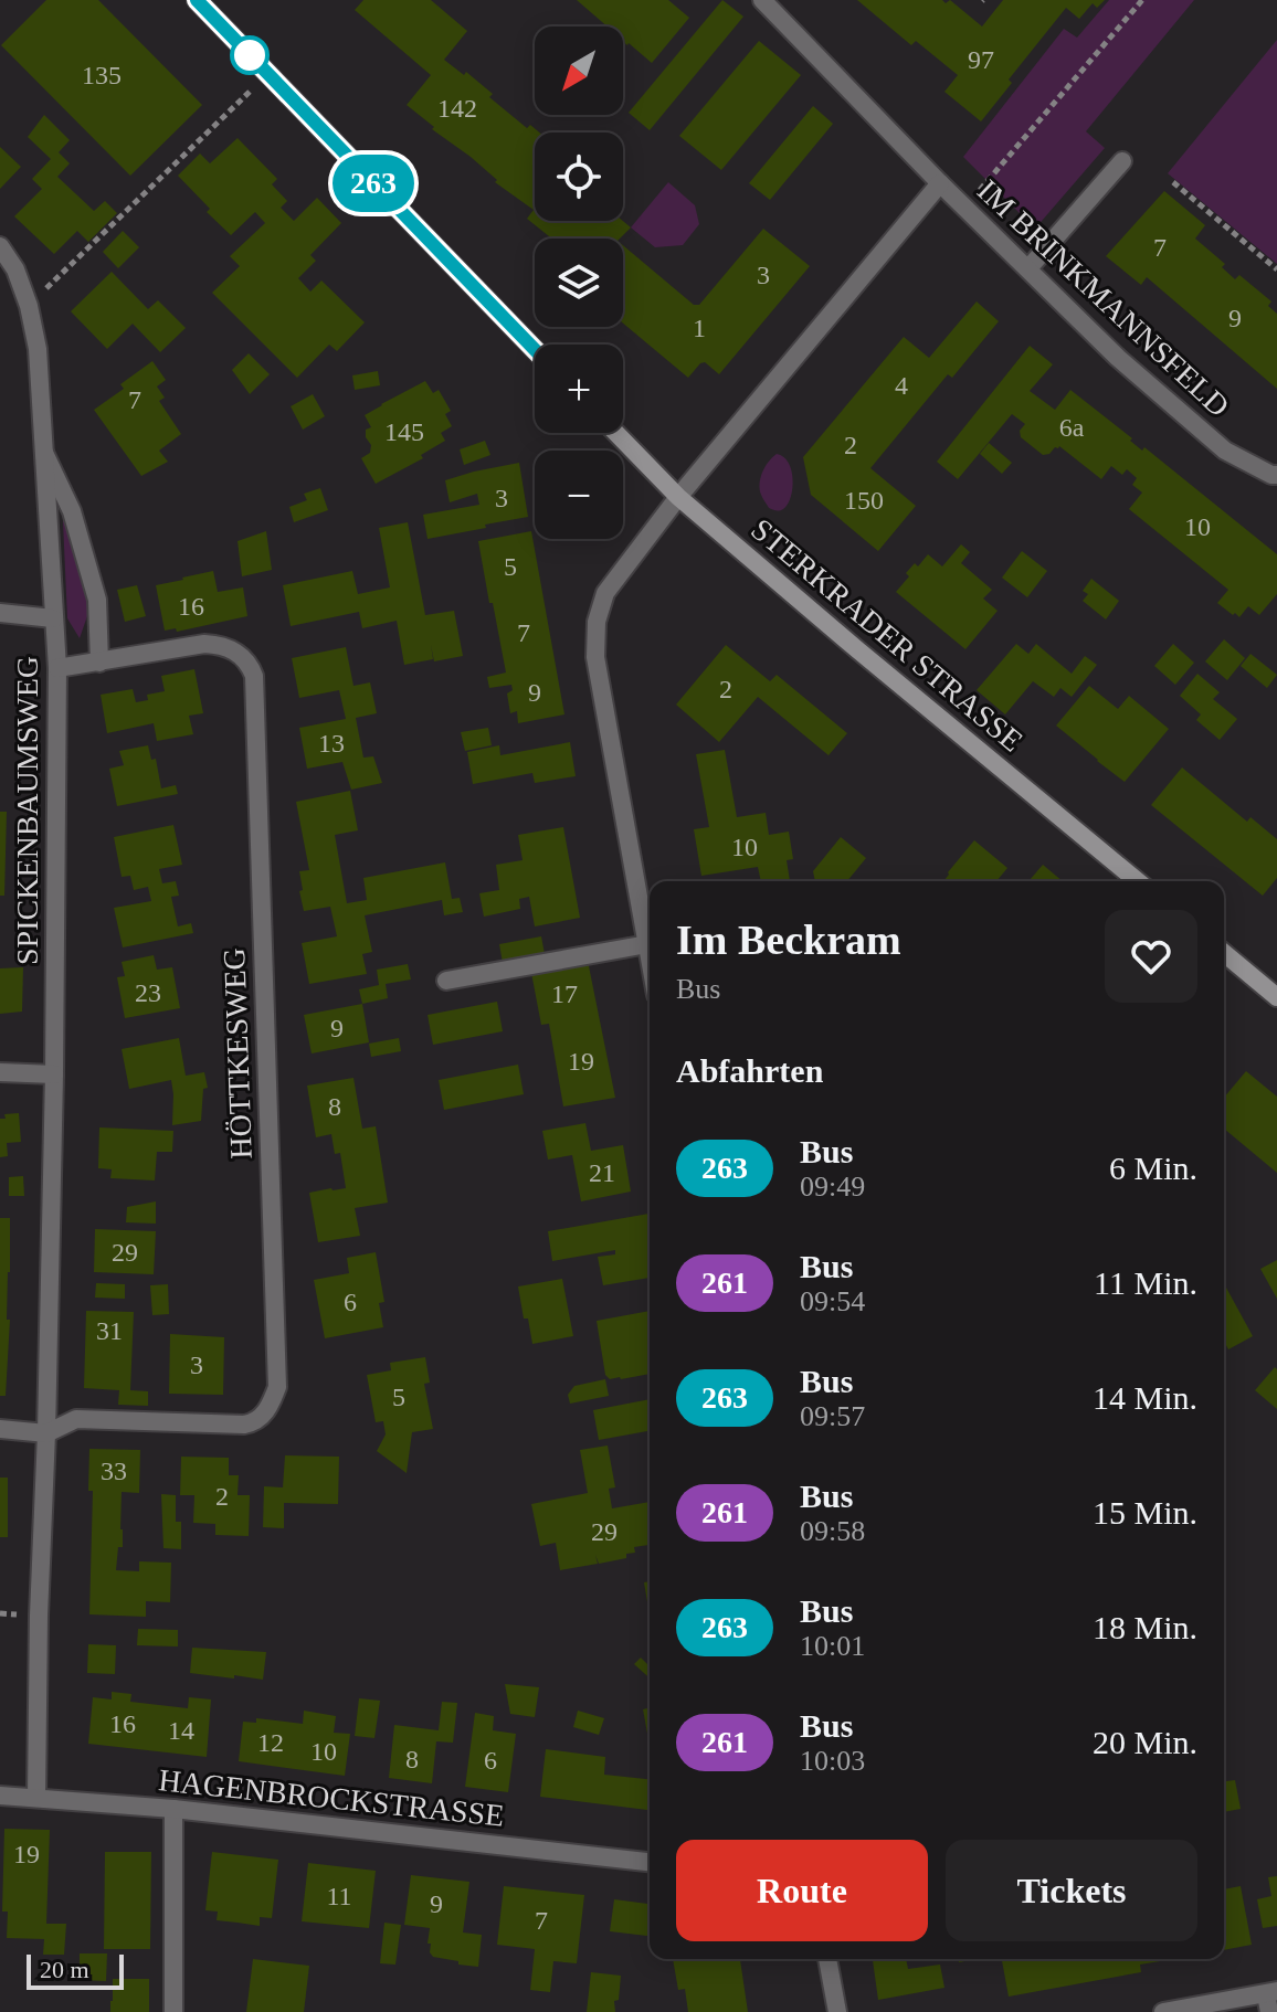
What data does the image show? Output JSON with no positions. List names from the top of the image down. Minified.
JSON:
{"streets":{"main road":["STERKRADER STRASSE"],"street":["IM BRINKMANNSFELD","SPICKENBAUMSWEG","HÖTTKESWEG","HAGENBROCKSTRASSE"]},"crossings":[["IM BRINKMANNSFELD","STERKRADER STRASSE"],["SPICKENBAUMSWEG","HÖTTKESWEG"],["SPICKENBAUMSWEG","HAGENBROCKSTRASSE"]],"lines":["bus line 263"],"house_numbers":["97","135","142","7","3","9","1","4","7","6a","145","2","3","150","10","5","16","7","2","9","13","10","23","17","9","19","8","21","29","6","31","3","5","33","2","29","16","14","12","10","8","6","19","11","9","7"],"scale_bar":"20 m","north":"bottom left","page":{"on_map":"263","map_buttons":["+","−"],"heading":[["Im Beckram","Bus"],"Abfahrten"],"list":[{"mark":"263","name":"Bus","note":"09:49","value":"6 Min."},{"mark":"261","name":"Bus","note":"09:54","value":"11 Min."},{"mark":"263","name":"Bus","note":"09:57","value":"14 Min."},{"mark":"261","name":"Bus","note":"09:58","value":"15 Min."},{"mark":"263","name":"Bus","note":"10:01","value":"18 Min."},{"mark":"261","name":"Bus","note":"10:03","value":"20 Min."}],"buttons":["Route","Tickets"],"scale":"20 m"}}
